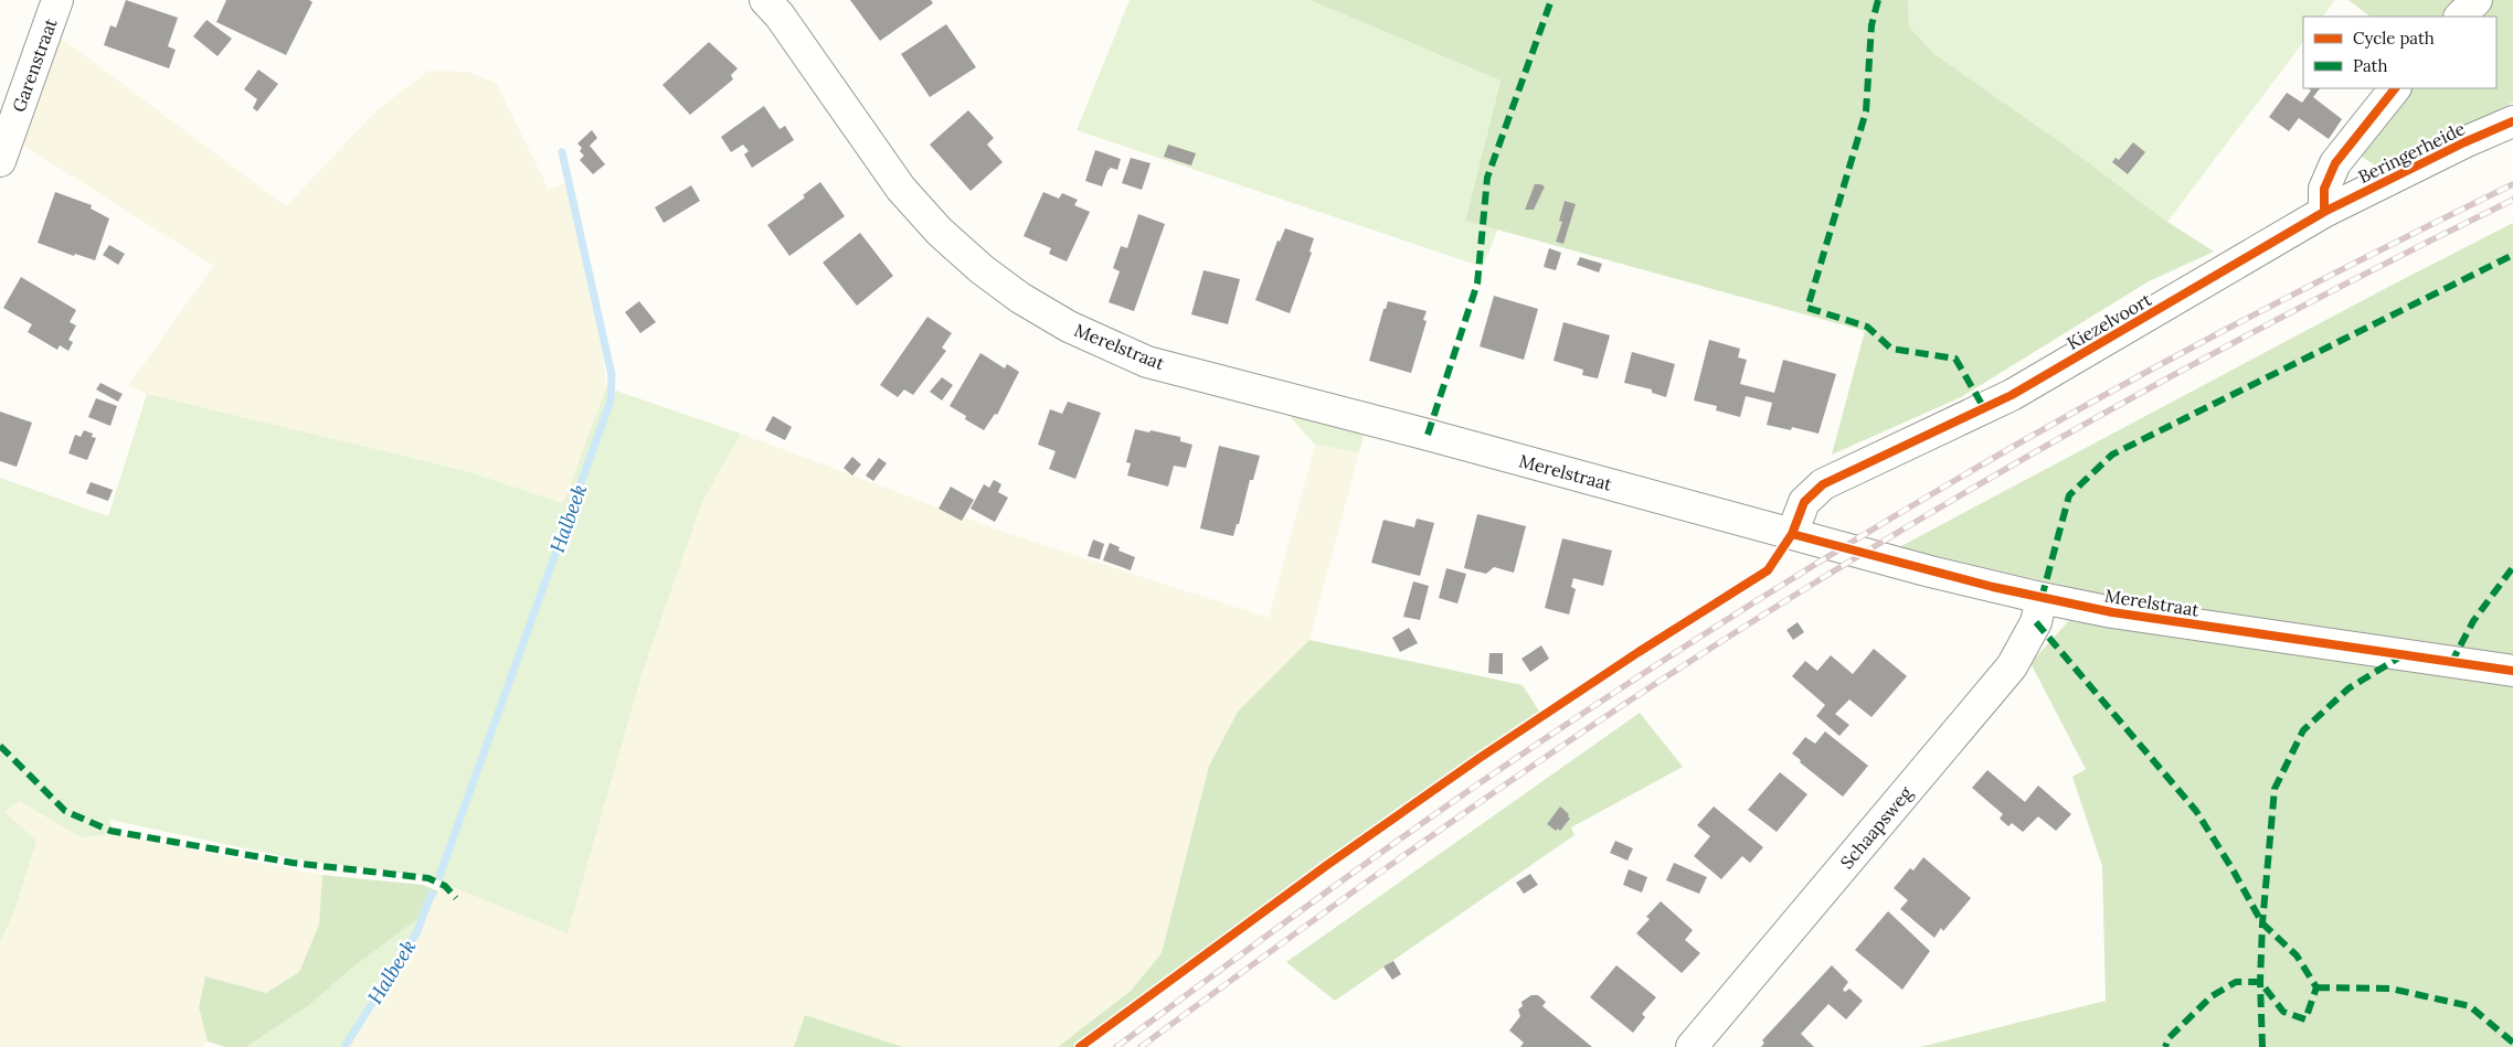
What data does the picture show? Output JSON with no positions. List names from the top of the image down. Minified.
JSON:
{"streets":{"street":["Garenstraat","Beringerheide","Kiezelvoort","Merelstraat","Schaapsweg"]},"crossings":[["Beringerheide","Kiezelvoort"],["Kiezelvoort","Merelstraat"],["Merelstraat","Schaapsweg"]],"water":["Halbeek"],"legend":["Cycle path","Path"]}
